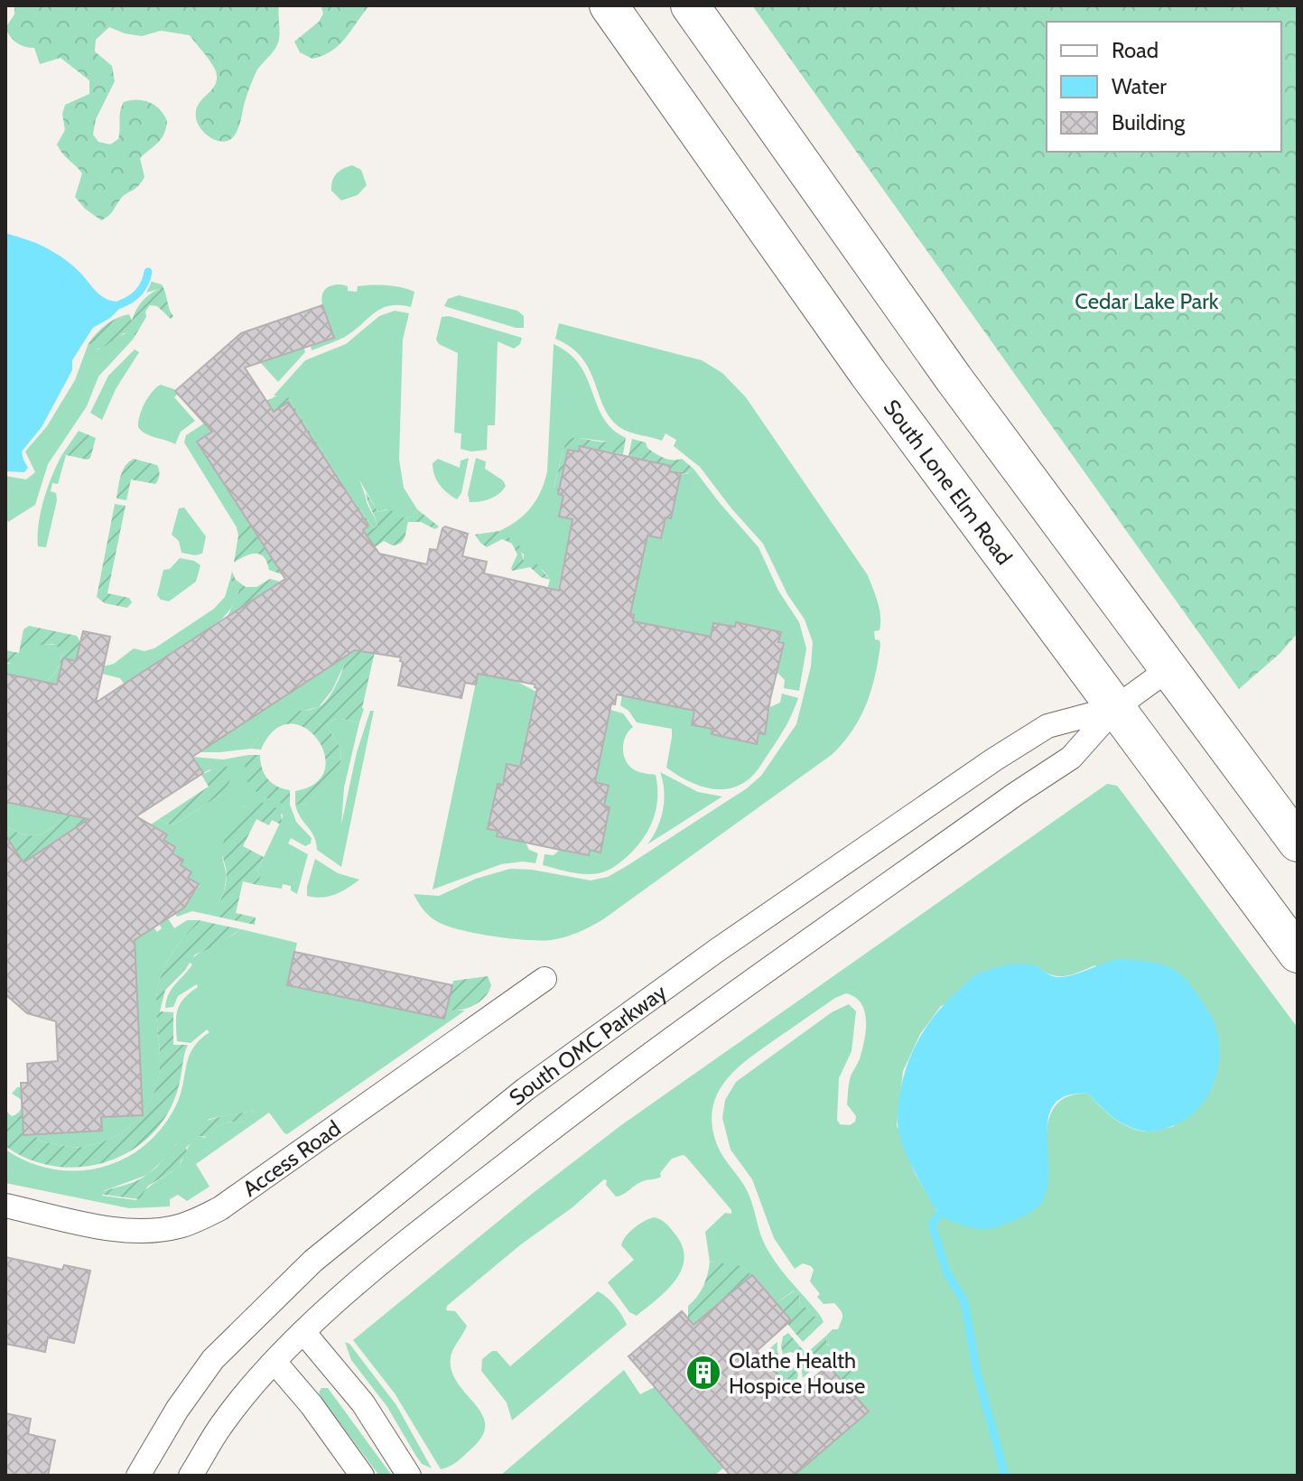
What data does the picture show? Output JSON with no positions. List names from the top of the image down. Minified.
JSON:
{"streets":{"main road":["South Lone Elm Road"],"street":["South OMC Parkway","Access Road"]},"crossings":[["South Lone Elm Road","South OMC Parkway"]],"parks":["Cedar Lake Park"],"places":{"building":["Olathe Health Hospice House"]},"legend":["Road","Water","Building"]}
